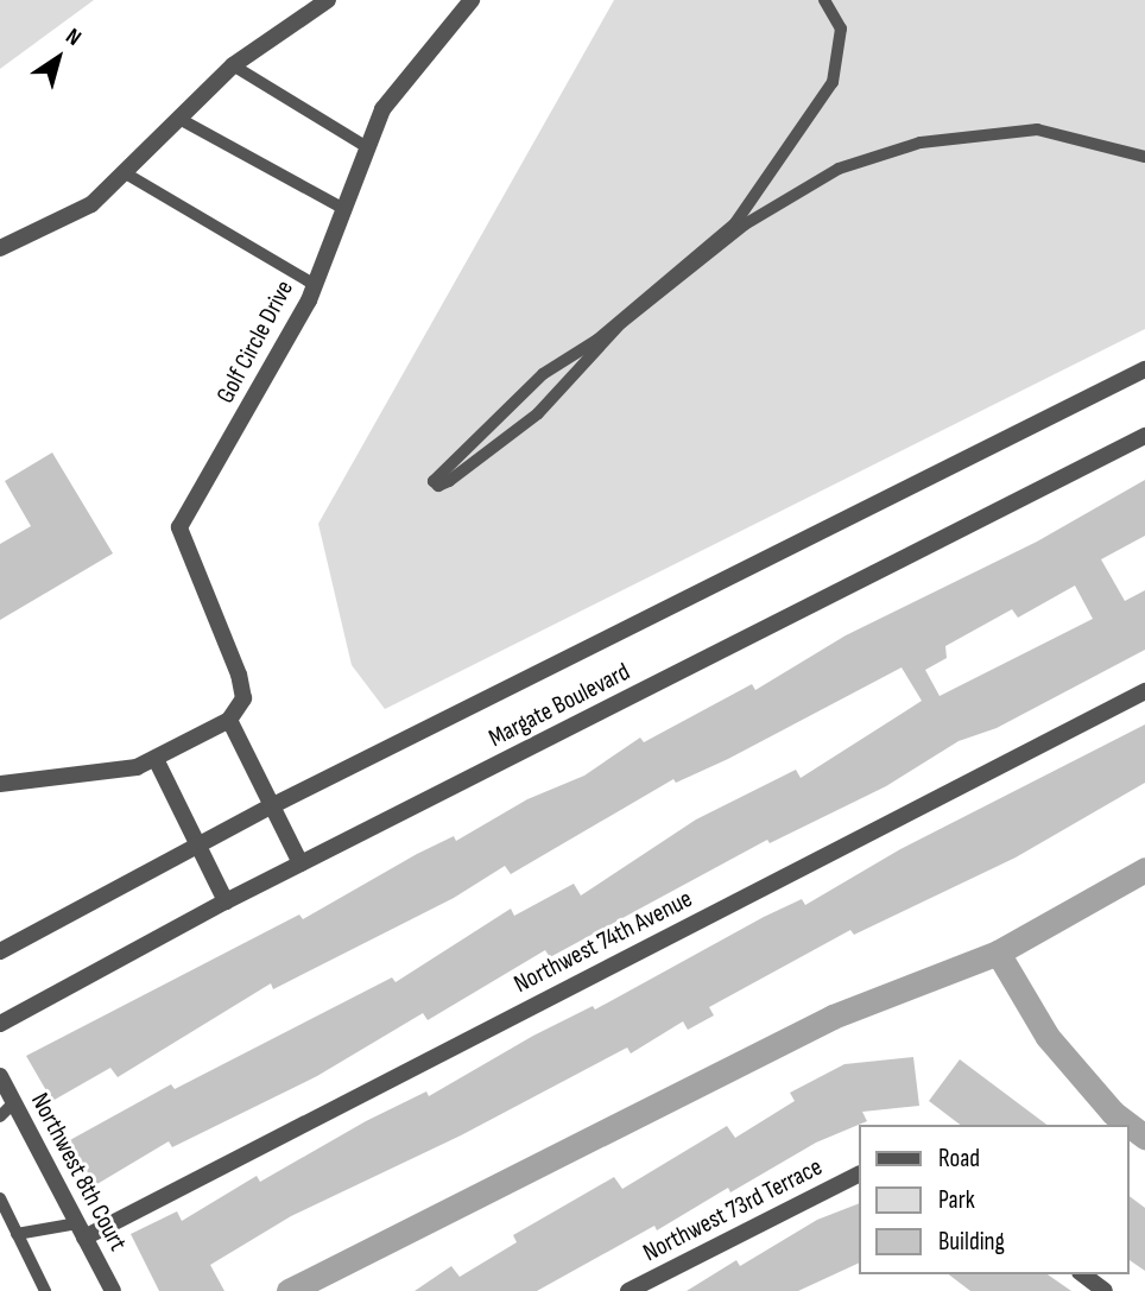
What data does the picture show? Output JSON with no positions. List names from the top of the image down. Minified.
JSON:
{"streets":{"street":["Golf Circle Drive","Margate Boulevard","Northwest 74th Avenue","Northwest 8th Court","Northwest 73rd Terrace"]},"crossings":[["Northwest 74th Avenue","Northwest 8th Court"]],"legend":["Road","Park","Building"],"north":"top right"}
